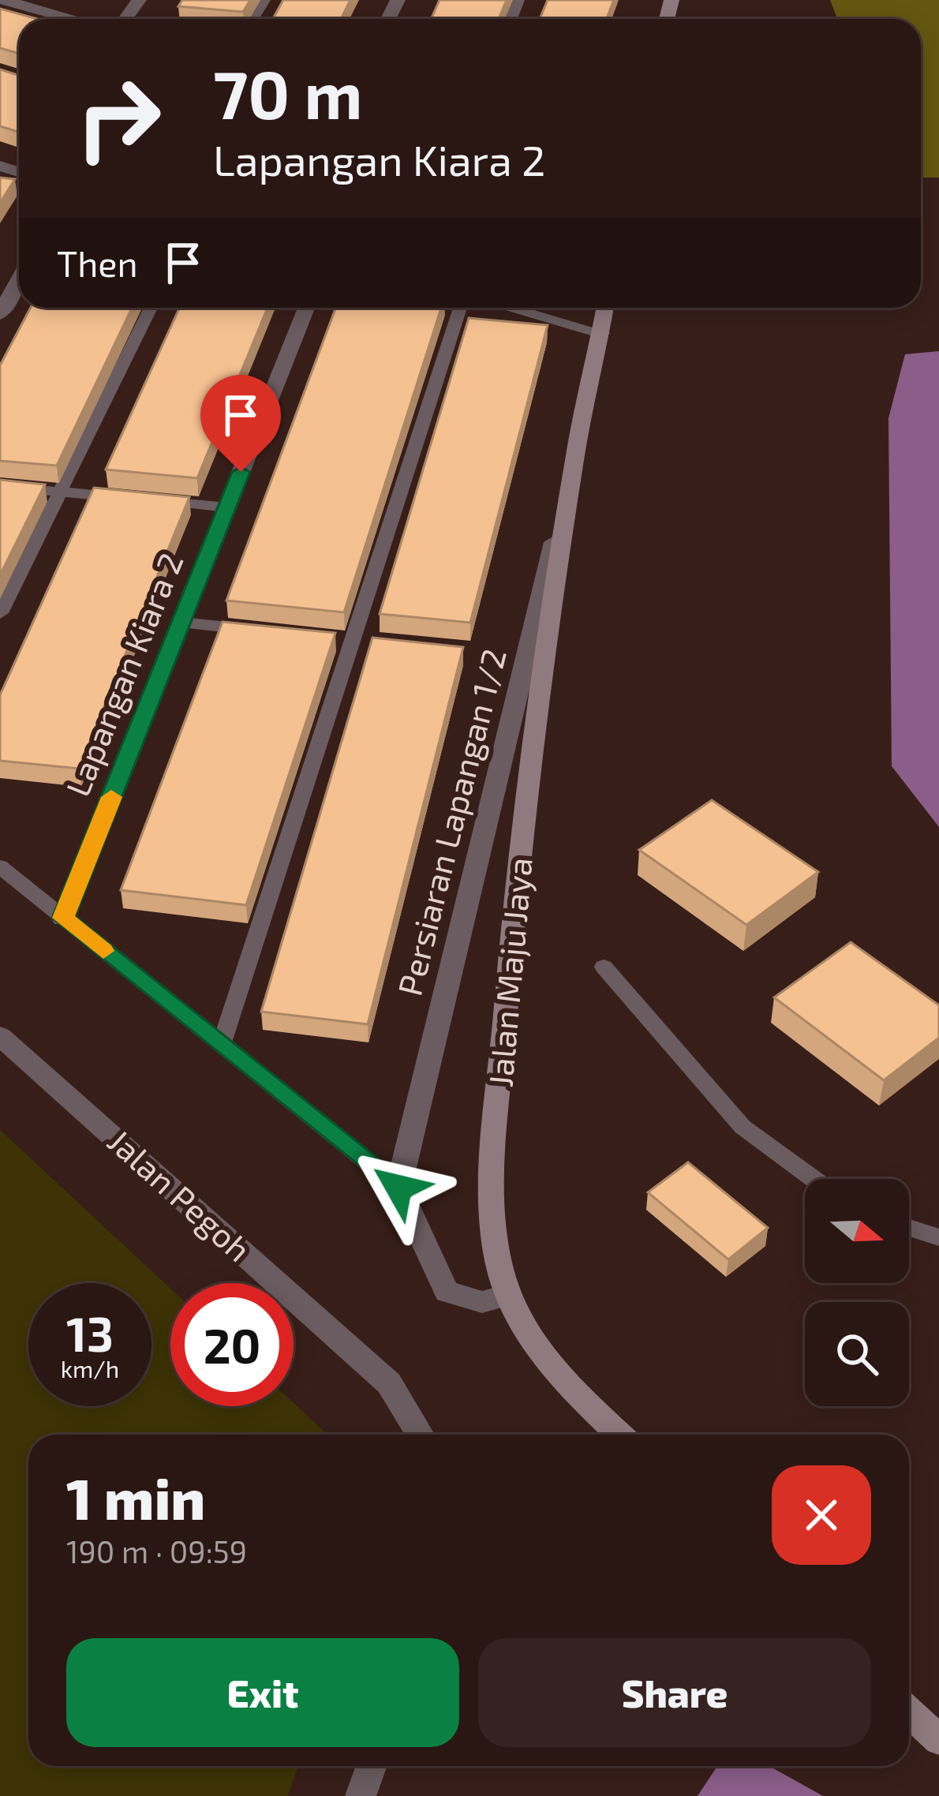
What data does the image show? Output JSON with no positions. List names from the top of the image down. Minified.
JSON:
{"streets":{"street":["Lapangan Kiara 2","Persiaran Lapangan 1/2","Jalan Maju Jaya","Jalan Pegoh"]},"crossings":[["Persiaran Lapangan 1/2","Jalan Maju Jaya"]],"north":"right","page":{"turn":["70 m","Lapangan Kiara 2"],"then":"Then","speed":"13 km/h","limit":"20","heading":["1 min","190 m · 09:59"],"buttons":["Exit","Share"]}}
